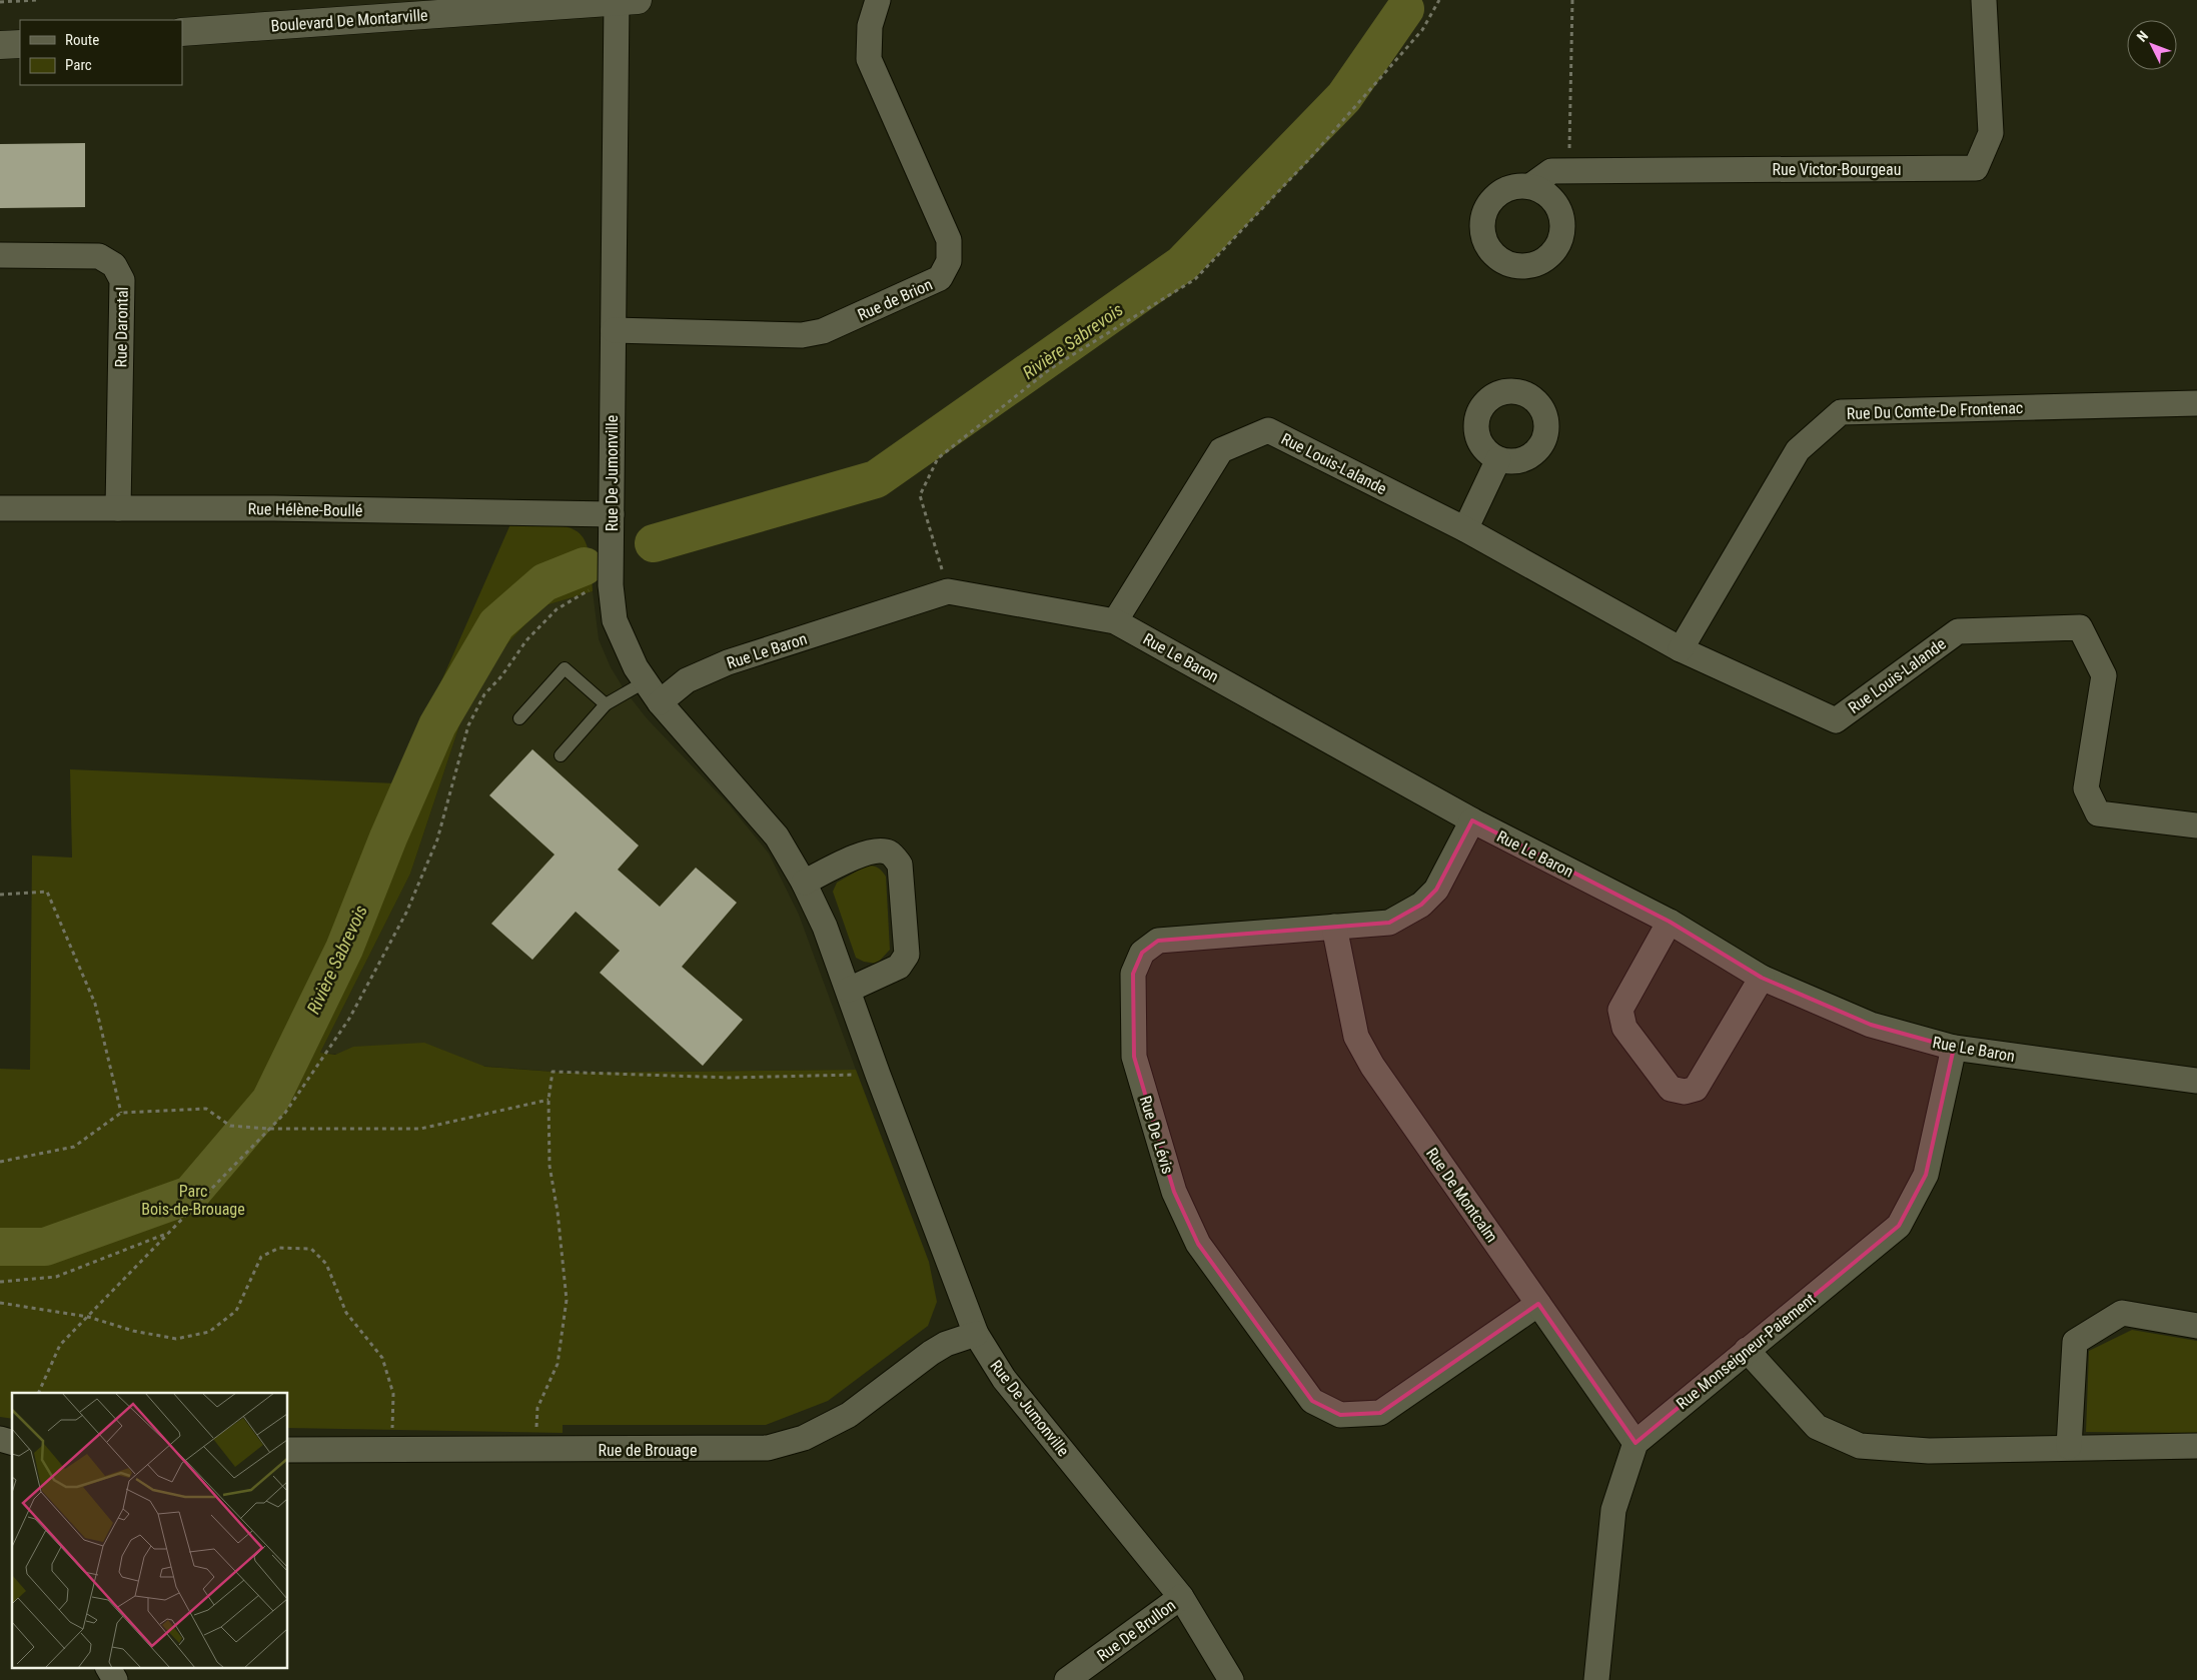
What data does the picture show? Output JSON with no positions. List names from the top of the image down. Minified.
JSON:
{"streets":{"street":["Boulevard De Montarville","Rue Victor-Bourgeau","Rue de Brion","Rue Darontal","Rue Du Comte-De Frontenac","Rue Louis-Lalande","Rue De Jumonville","Rue Hélène-Boullé","Rue Le Baron","Rue De Lévis","Rue De Montcalm","Rue Monseigneur-Paiement","Rue de Brouage","Rue De Brullon"]},"crossings":[["Boulevard De Montarville","Rue De Jumonville"],["Rue de Brion","Rue De Jumonville"],["Rue Darontal","Rue Hélène-Boullé"],["Rue Du Comte-De Frontenac","Rue Louis-Lalande"],["Rue Louis-Lalande","Rue Le Baron"],["Rue De Jumonville","Rue Hélène-Boullé"],["Rue De Jumonville","Rue Le Baron"],["Rue De Jumonville","Rue de Brouage"],["Rue De Jumonville","Rue De Brullon"],["Rue Le Baron","Rue De Lévis"],["Rue Le Baron","Rue Monseigneur-Paiement"],["Rue De Lévis","Rue De Montcalm"],["Rue De Montcalm","Rue Monseigneur-Paiement"]],"water":["Rivière Sabrevois"],"parks":["Parc Bois-de-Brouage"],"legend":["Route","Parc"],"north":"top left"}
